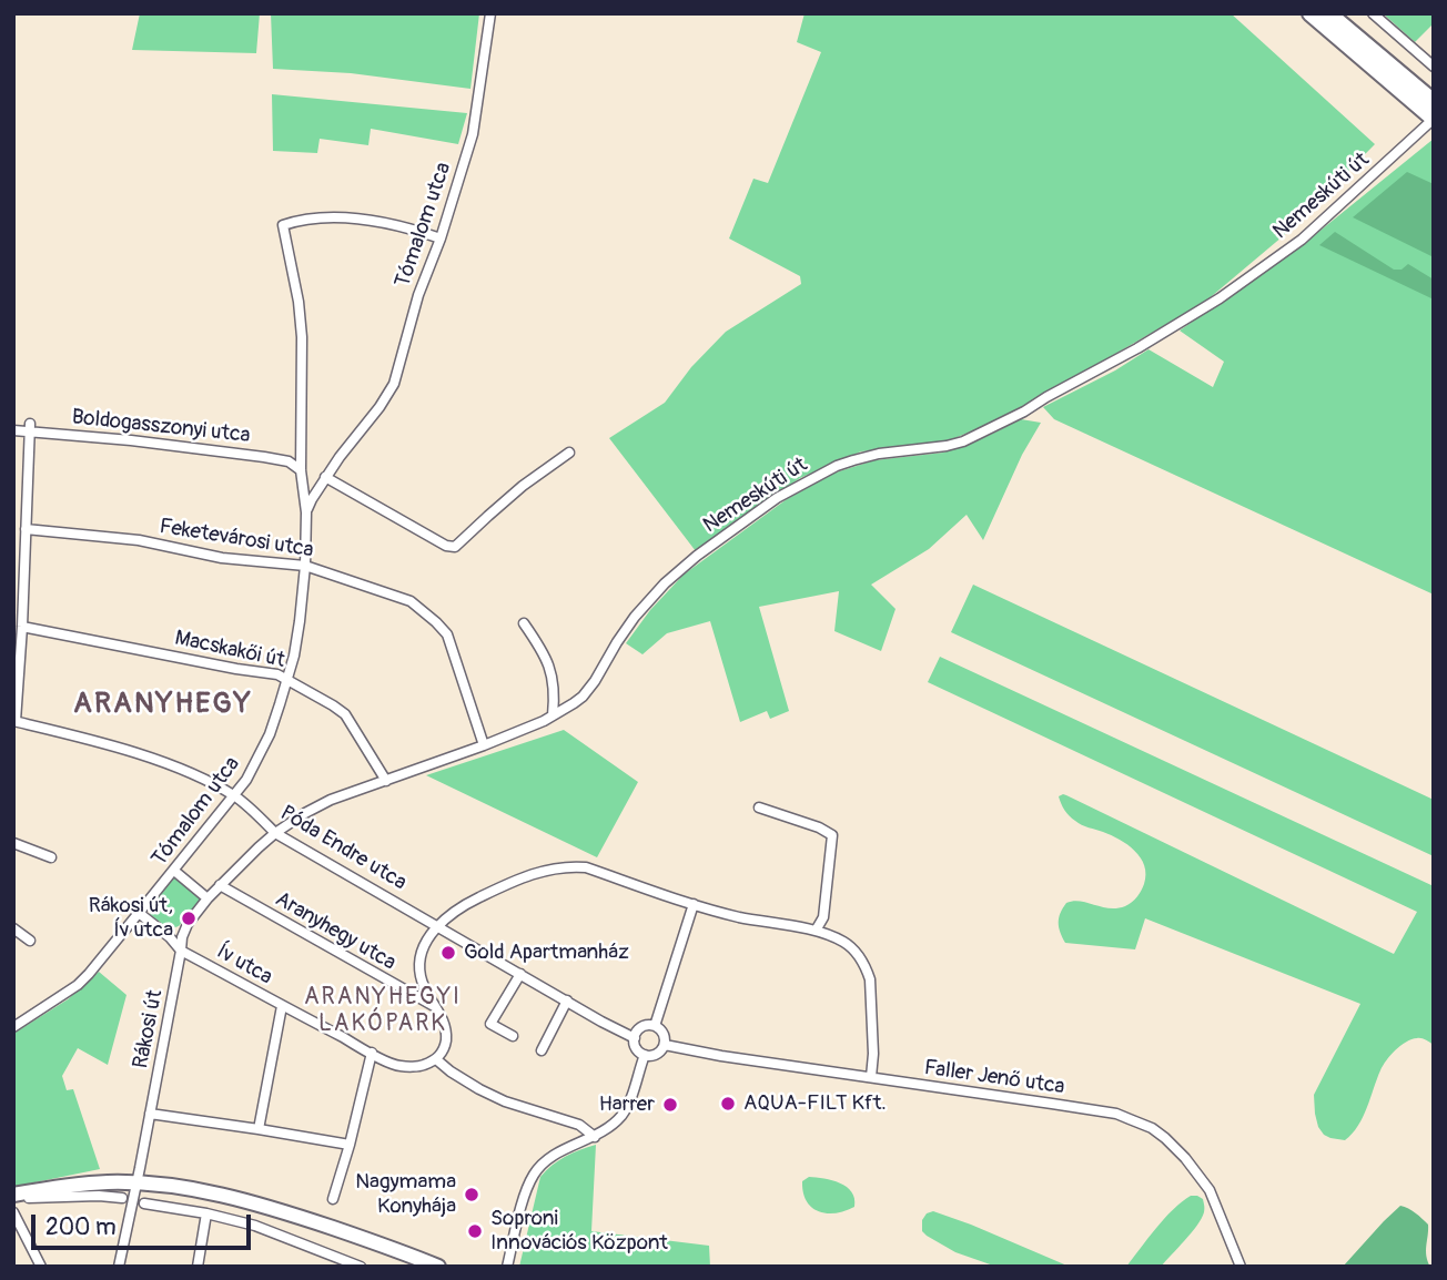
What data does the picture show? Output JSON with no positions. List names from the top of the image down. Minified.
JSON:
{"streets":{"street":["Nemeskúti út","Tómalom utca","Boldogasszonyi utca","Feketevárosi utca","Macskakői út","Póda Endre utca","Aranyhegy utca","Ív utca","Rákosi út","Faller Jenő utca"]},"crossings":[["Nemeskúti út","Feketevárosi utca"],["Nemeskúti út","Macskakői út"],["Nemeskúti út","Póda Endre utca"],["Nemeskúti út","Rákosi út"],["Tómalom utca","Boldogasszonyi utca"],["Tómalom utca","Feketevárosi utca"],["Tómalom utca","Macskakői út"],["Tómalom utca","Póda Endre utca"],["Tómalom utca","Ív utca"],["Póda Endre utca","Rákosi út"],["Aranyhegy utca","Rákosi út"],["Ív utca","Rákosi út"]],"districts":["ARANYHEGY","ARANYHEGYI LAKÓPARK"],"places":["Rákosi út, Ív utca","Gold Apartmanház","AQUA-FILT Kft.","Harrer","Nagymama Konyhája","Soproni Innovációs Központ"],"scale_bar":"200 m"}
